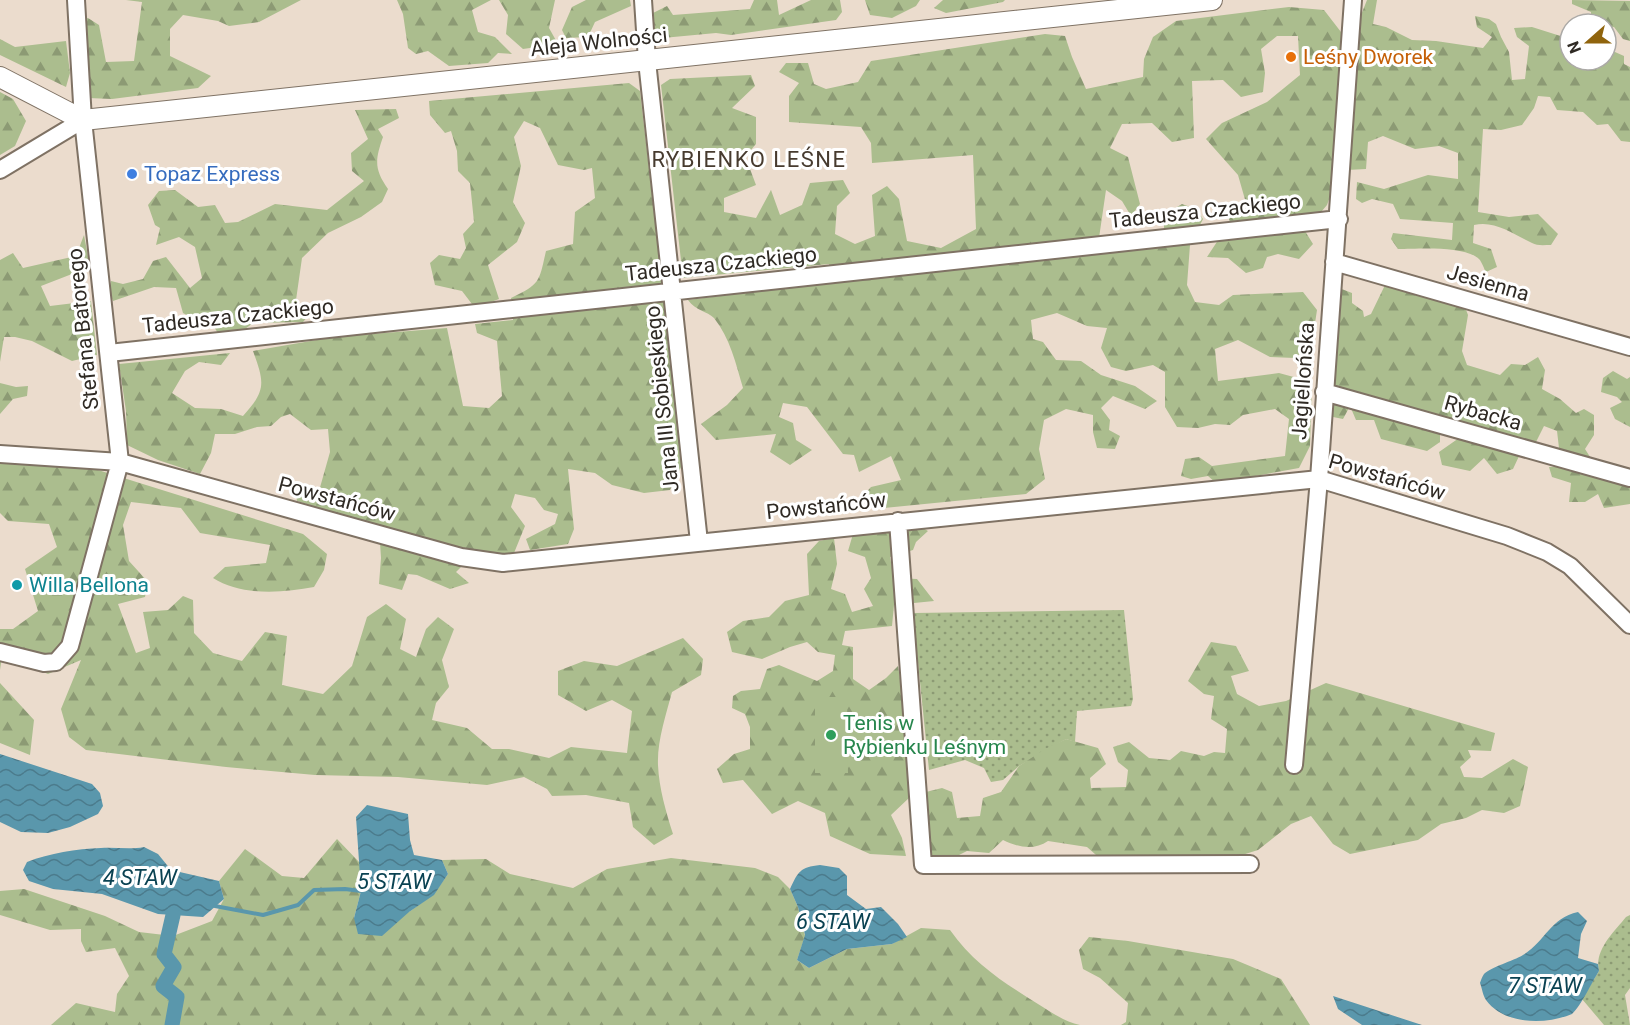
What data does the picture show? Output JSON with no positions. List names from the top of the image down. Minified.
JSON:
{"streets":{"street":["Aleja Wolności","Tadeusza Czackiego","Jesienna","Stefana Batorego","Jagiellońska","Jana III Sobieskiego","Rybacka","Powstańców"]},"crossings":[["Aleja Wolności","Stefana Batorego"],["Aleja Wolności","Jana III Sobieskiego"],["Tadeusza Czackiego","Stefana Batorego"],["Tadeusza Czackiego","Jagiellońska"],["Tadeusza Czackiego","Jana III Sobieskiego"],["Jesienna","Jagiellońska"],["Stefana Batorego","Powstańców"],["Jagiellońska","Rybacka"],["Jagiellońska","Powstańców"],["Jana III Sobieskiego","Powstańców"]],"districts":["RYBIENKO LEŚNE"],"water":["4 STAW","5 STAW","6 STAW","7 STAW"],"places":["Leśny Dworek","Topaz Express","Willa Bellona","Tenis w Rybienku Leśnym"],"north":"left"}
